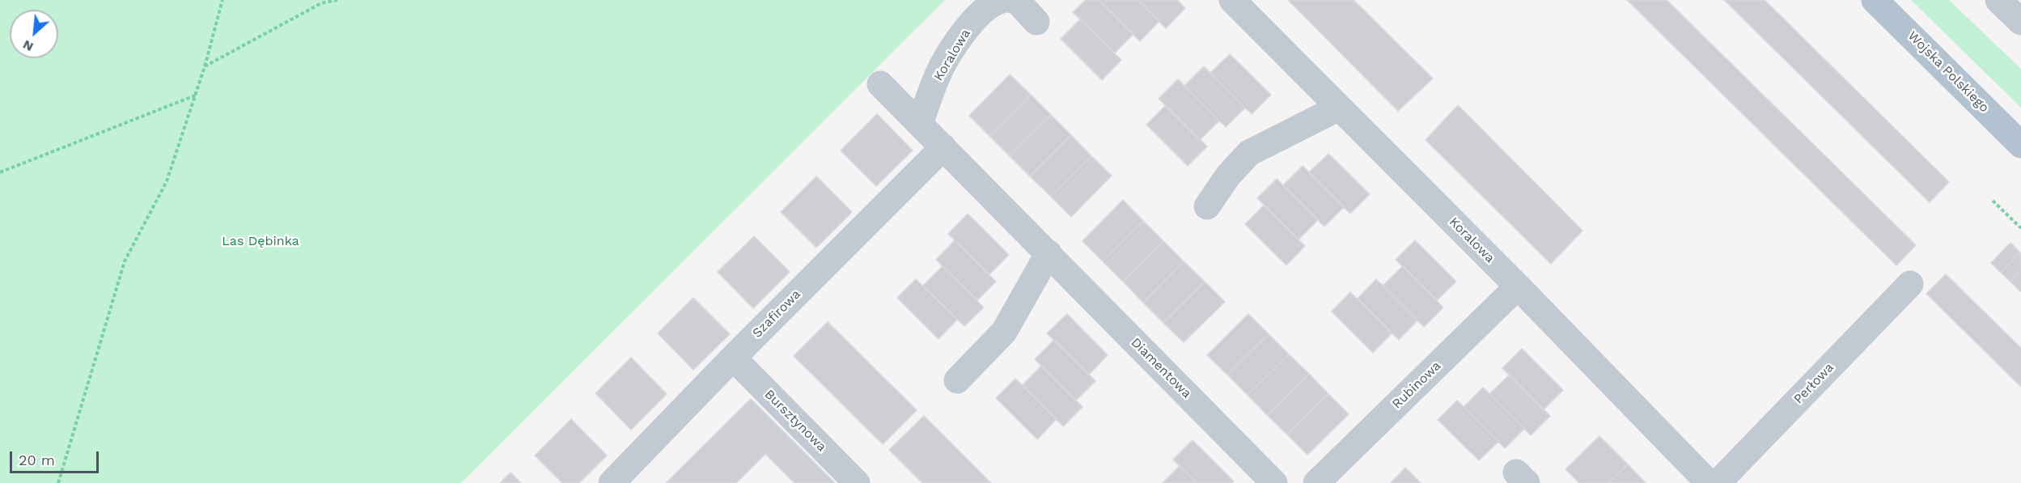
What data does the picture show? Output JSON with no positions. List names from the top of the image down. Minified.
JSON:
{"streets":{"main road":["Wojska Polskiego"],"street":["Koralowa","Szafirowa","Diamentowa","Perłowa","Rubinowa","Bursztynowa"]},"crossings":[["Koralowa","Diamentowa"],["Koralowa","Rubinowa"],["Szafirowa","Diamentowa"],["Szafirowa","Bursztynowa"]],"parks":["Las Dębinka"],"scale_bar":"20 m","north":"bottom left"}
